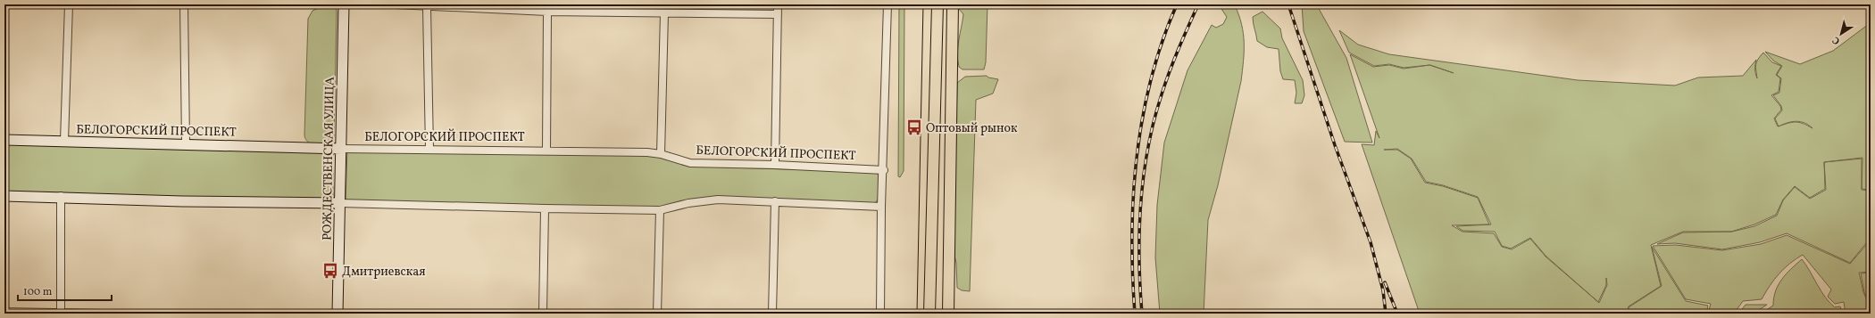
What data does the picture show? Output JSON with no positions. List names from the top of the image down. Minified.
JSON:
{"streets":{"street":["БЕЛОГОРСКИЙ ПРОСПЕКТ","РОЖДЕСТВЕНСКАЯ УЛИЦА"]},"crossings":[["БЕЛОГОРСКИЙ ПРОСПЕКТ","РОЖДЕСТВЕНСКАЯ УЛИЦА"]],"places":{"bus stop":["Оптовый рынок","Дмитриевская"]},"scale_bar":"100 m","north":"bottom left"}
